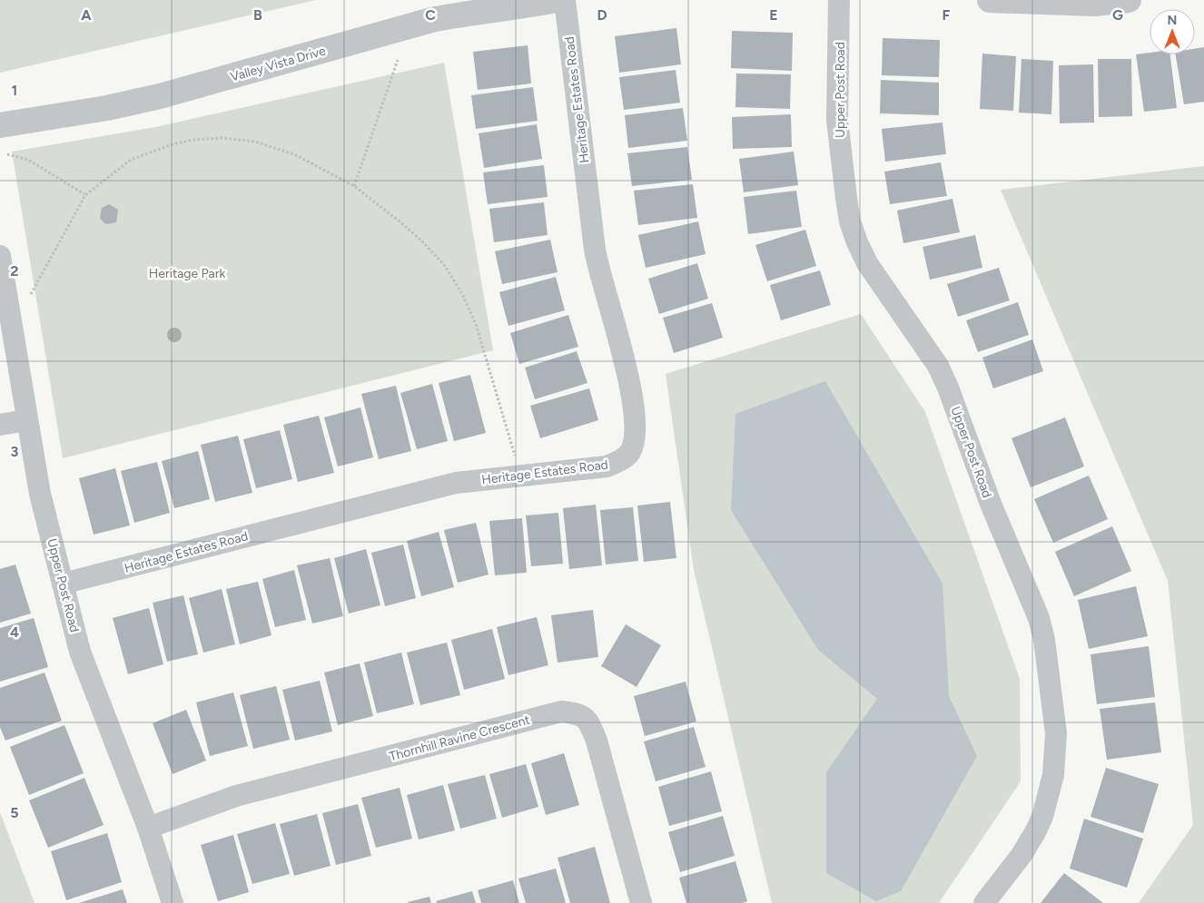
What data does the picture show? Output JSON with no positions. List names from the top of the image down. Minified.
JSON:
{"streets":{"street":["Valley Vista Drive","Upper Post Road","Heritage Estates Road","Thornhill Ravine Crescent"]},"crossings":[["Upper Post Road","Heritage Estates Road"],["Upper Post Road","Thornhill Ravine Crescent"]],"parks":["Heritage Park"],"north":"top","grid":{"columns":["A","B","C","D","E","F","G"],"rows":["1","2","3","4","5"]}}
